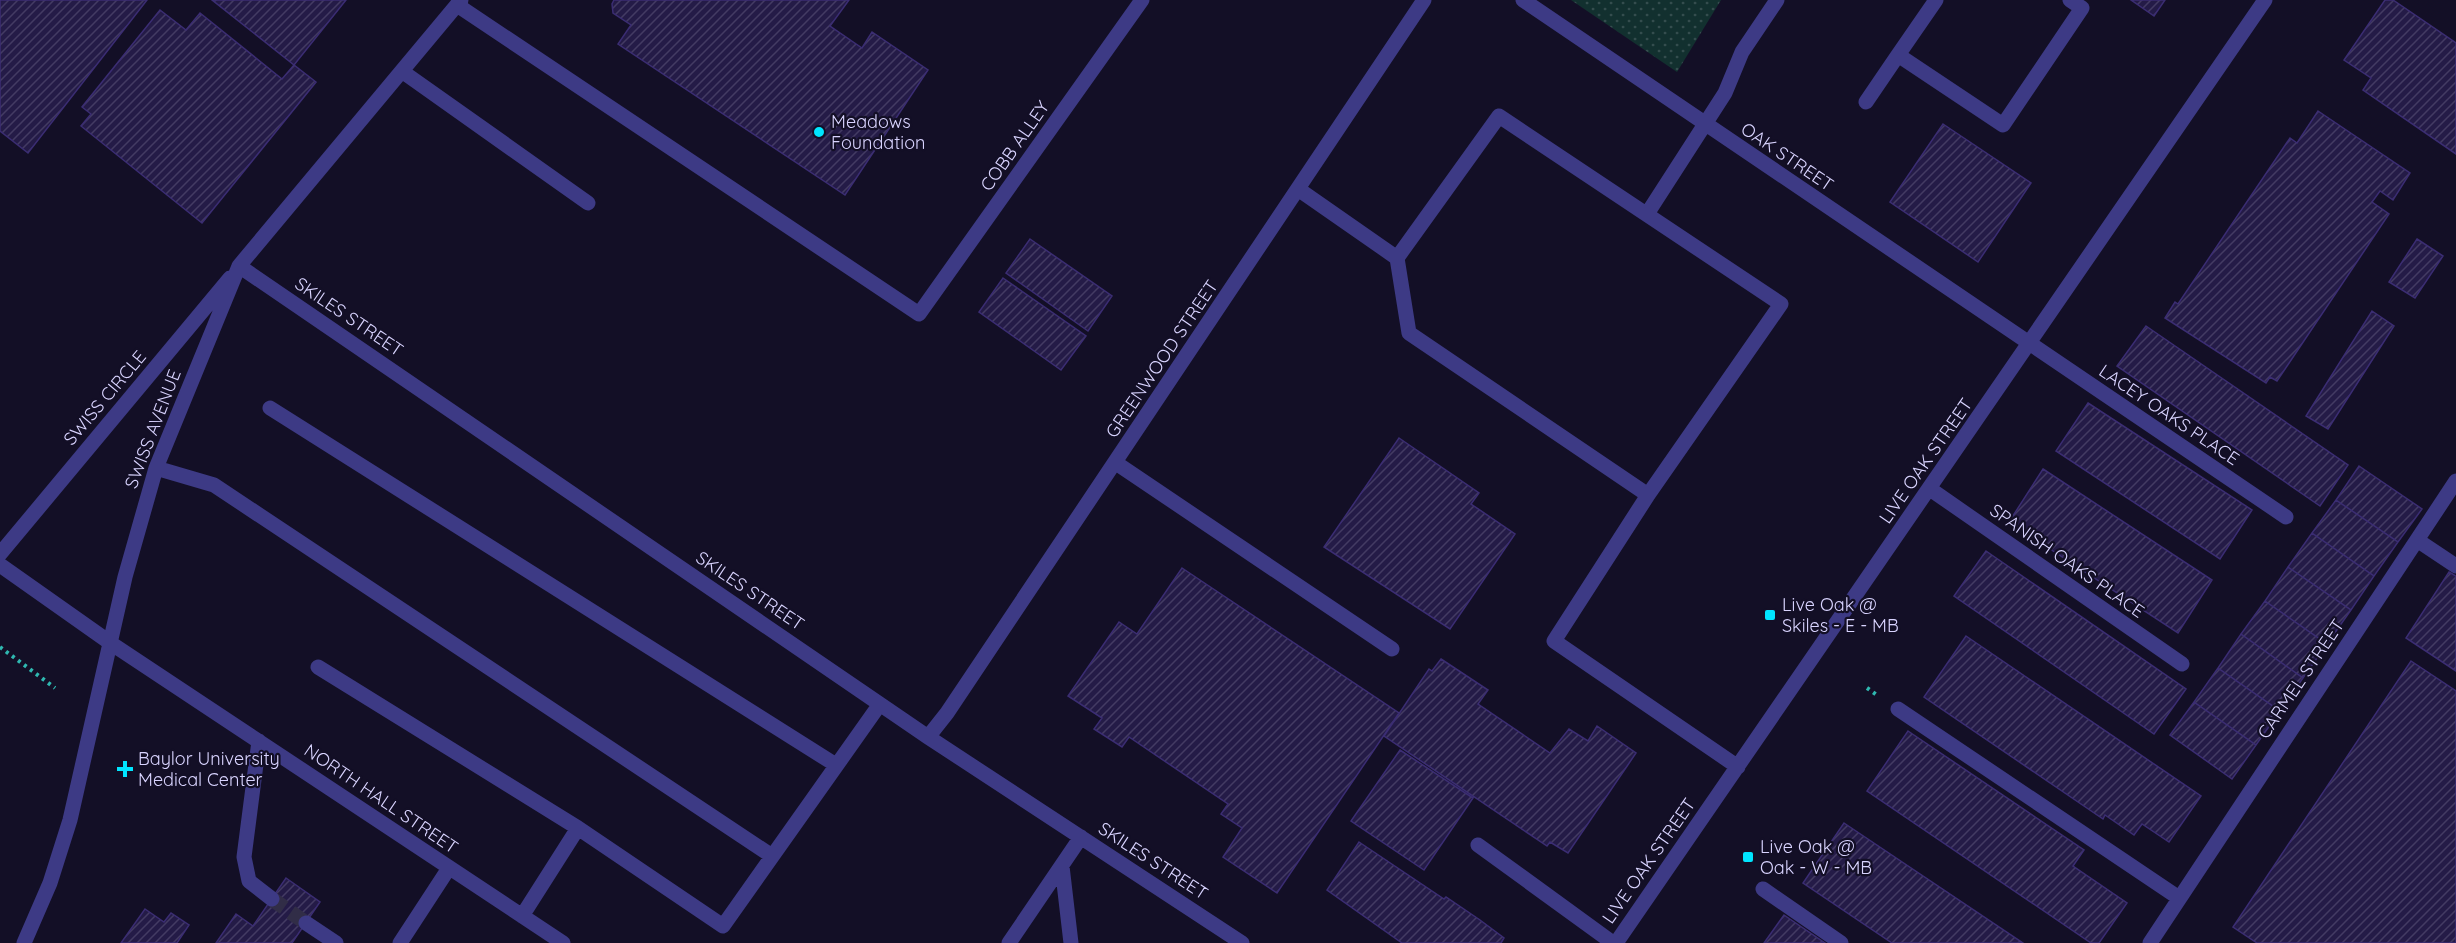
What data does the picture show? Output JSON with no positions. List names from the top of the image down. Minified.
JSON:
{"streets":{"street":["COBB ALLEY","OAK STREET","SKILES STREET","GREENWOOD STREET","SWISS CIRCLE","LACEY OAKS PLACE","SWISS AVENUE","LIVE OAK STREET","SPANISH OAKS PLACE","CARMEL STREET","NORTH HALL STREET"]},"crossings":[["COBB ALLEY","SWISS AVENUE"],["OAK STREET","LACEY OAKS PLACE"],["OAK STREET","LIVE OAK STREET"],["SKILES STREET","GREENWOOD STREET"],["SKILES STREET","SWISS CIRCLE"],["SKILES STREET","SWISS AVENUE"],["SWISS CIRCLE","SWISS AVENUE"],["LACEY OAKS PLACE","LIVE OAK STREET"],["SWISS AVENUE","NORTH HALL STREET"],["LIVE OAK STREET","SPANISH OAKS PLACE"]],"places":{"other":["Meadows Foundation"],"transit":["Live Oak @ Skiles - E - MB","Live Oak @ Oak - W - MB"],"health":["Baylor University Medical Center"]}}
